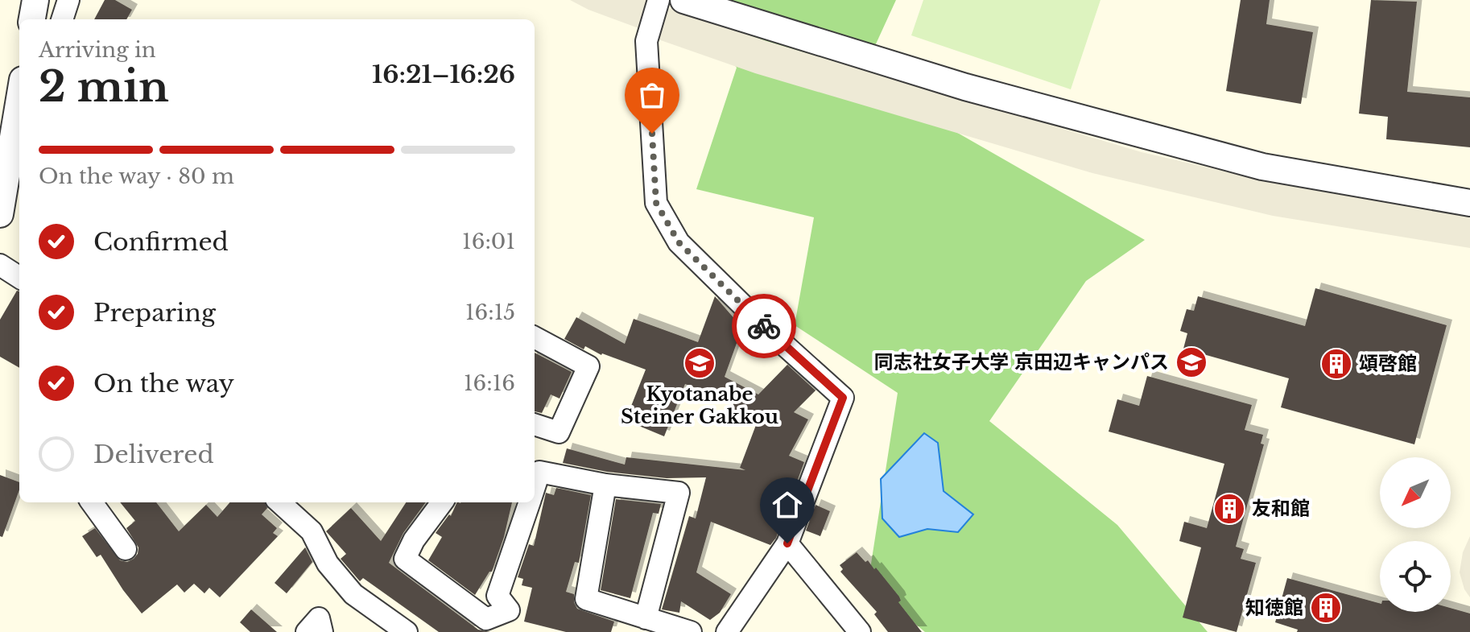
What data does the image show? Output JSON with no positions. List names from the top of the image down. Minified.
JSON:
{"places":{"school or university":["同志社女子大学 京田辺キャンパス","Kyotanabe Steiner Gakkou"],"building":["頌啓館","友和館","知徳館"]},"north":"bottom left","page":{"heading":["2 min","Arriving in","16:21–16:26"],"bar":"On the way · 80 m","list":[["Confirmed","16:01"],["Preparing","16:15"],["On the way","16:16"],"Delivered"]}}
